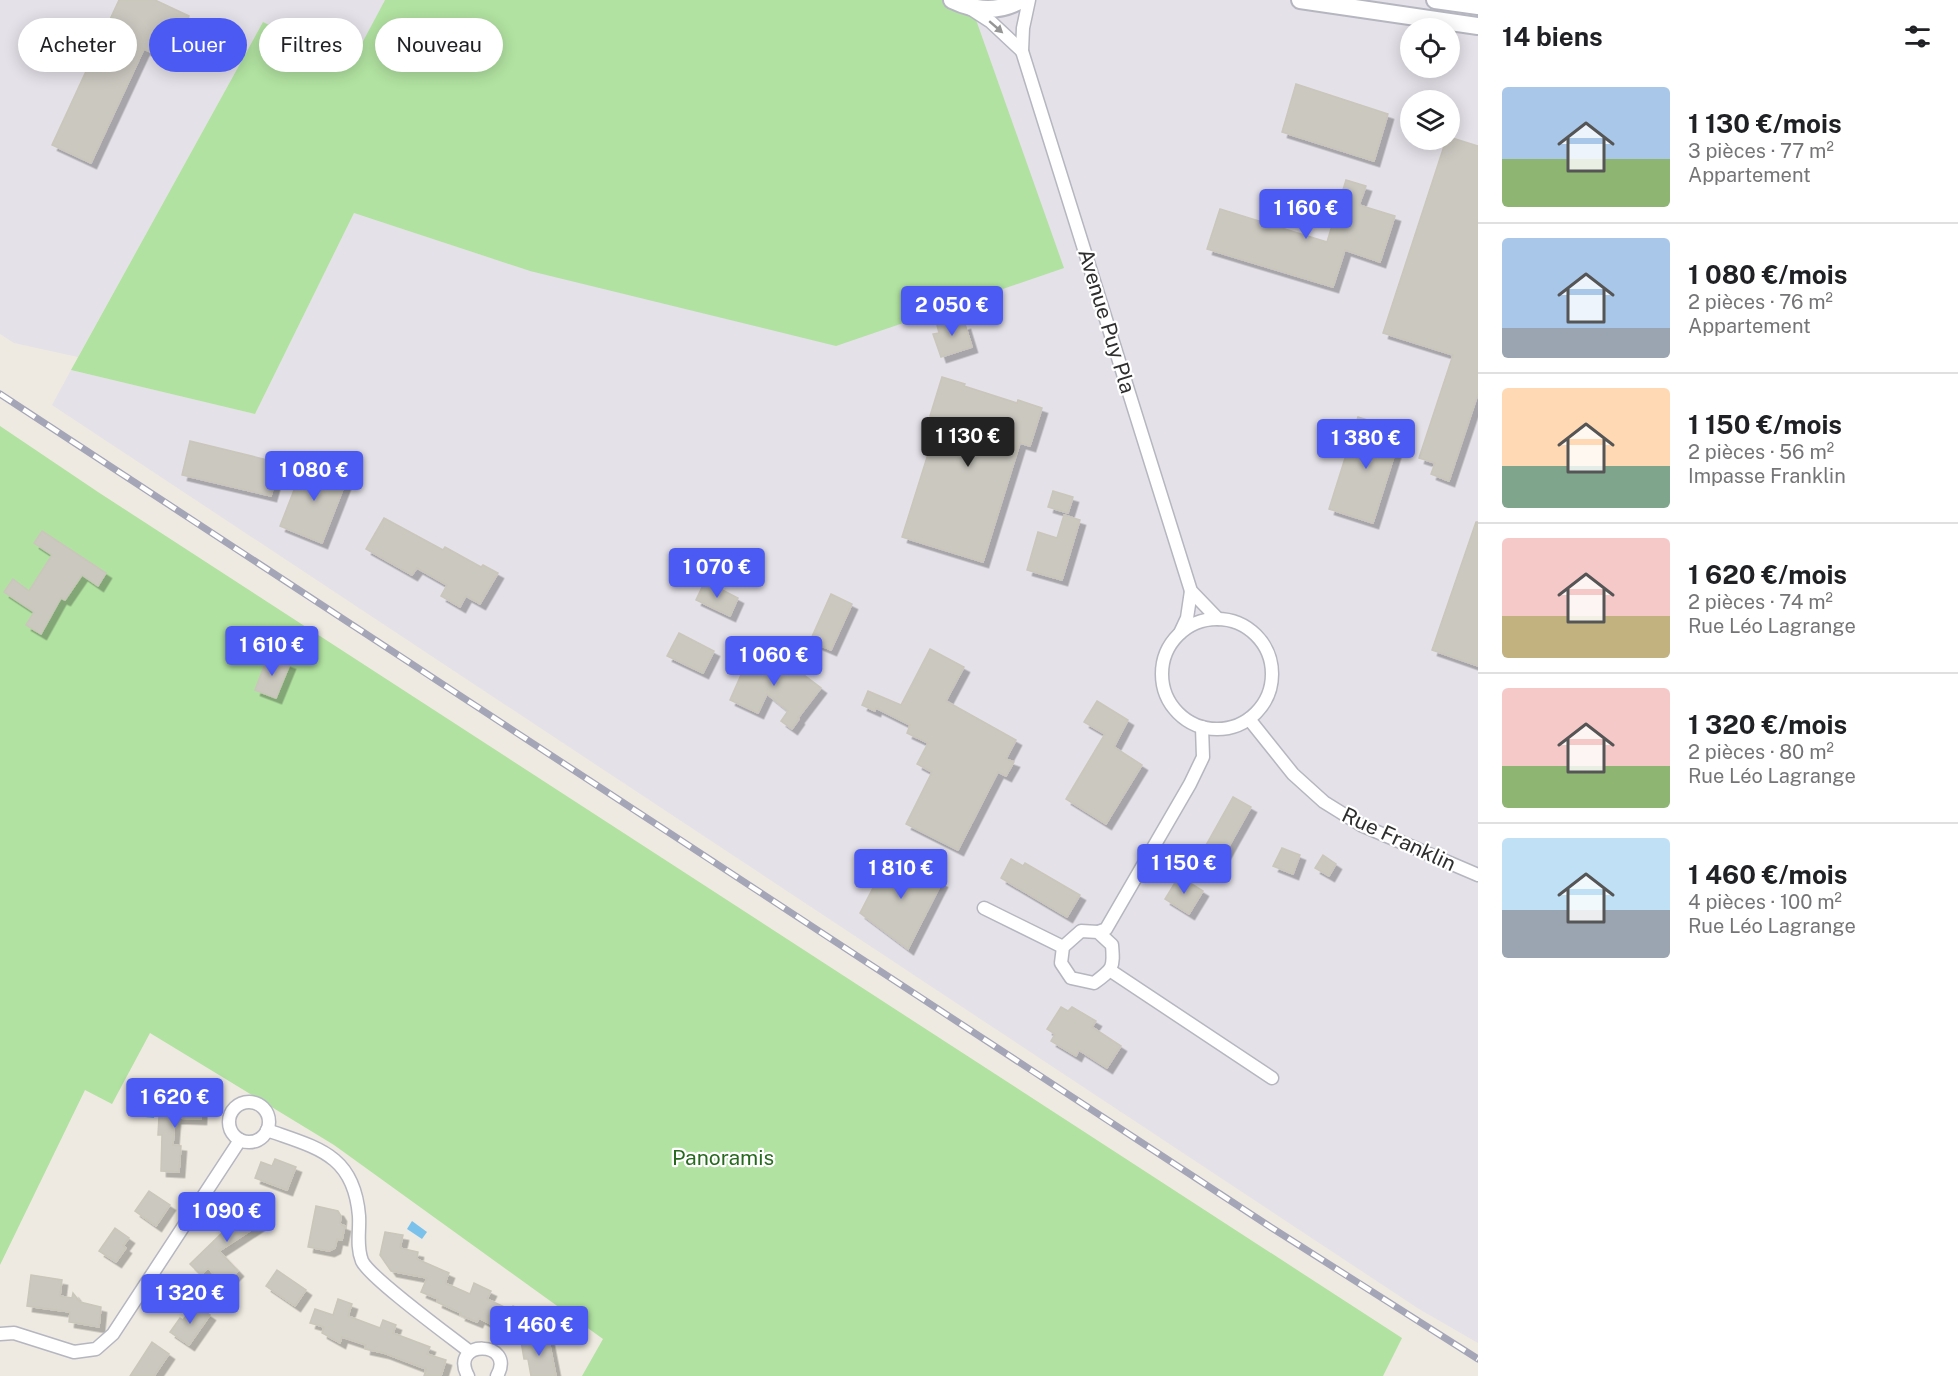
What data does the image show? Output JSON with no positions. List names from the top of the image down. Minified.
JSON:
{"streets":{"street":["Avenue Puy Pla","Rue Franklin"]},"crossings":[["Avenue Puy Pla","Rue Franklin"]],"parks":["Panoramis"],"page":{"heading":"14 biens","chip":["Acheter","Louer","Filtres","Nouveau"],"list":[{"name":"1 130 €/mois","note":"3 pièces · 77 m² · Appartement"},{"name":"1 080 €/mois","note":"2 pièces · 76 m² · Appartement"},{"name":"1 150 €/mois","note":"2 pièces · 56 m² · Impasse Franklin"},{"name":"1 620 €/mois","note":"2 pièces · 74 m² · Rue Léo Lagrange"},{"name":"1 320 €/mois","note":"2 pièces · 80 m² · Rue Léo Lagrange"},{"name":"1 460 €/mois","note":"4 pièces · 100 m² · Rue Léo Lagrange"}],"price":["1 160 €","2 050 €","1 130 €","1 380 €","1 080 €","1 070 €","1 610 €","1 060 €","1 150 €","1 810 €","1 620 €","1 090 €","1 320 €","1 460 €"]}}
